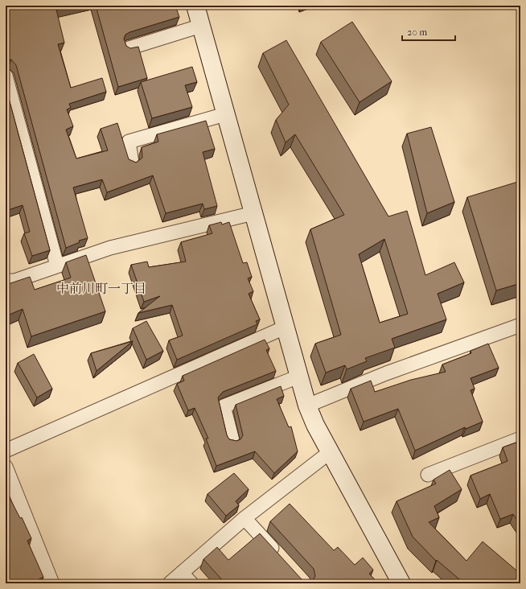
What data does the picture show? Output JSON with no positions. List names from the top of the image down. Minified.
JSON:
{"districts":["中前川町一丁目"],"scale_bar":"20 m"}
